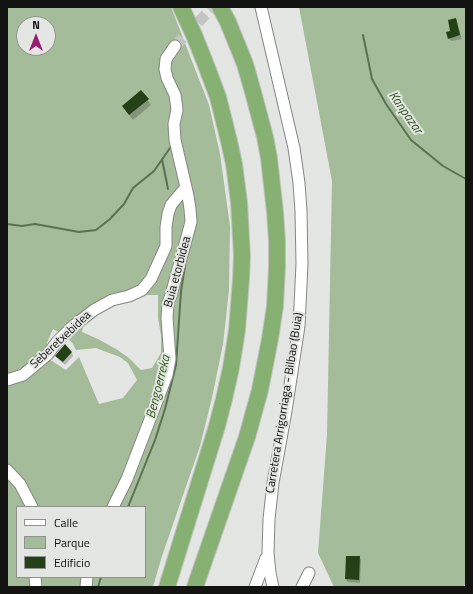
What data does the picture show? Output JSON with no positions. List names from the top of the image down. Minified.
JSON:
{"streets":{"street":["Buia etorbidea","Seberetxebidea","Carretera Arrigorriaga - Bilbao (Buia)"]},"crossings":[["Buia etorbidea","Seberetxebidea"]],"water":["Kanpazar","Bengoerreka"],"legend":["Calle","Parque","Edificio"],"north":"top"}
